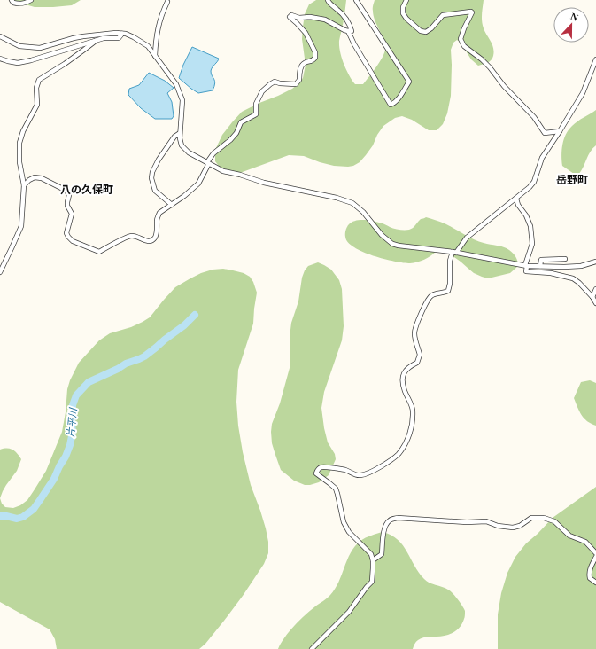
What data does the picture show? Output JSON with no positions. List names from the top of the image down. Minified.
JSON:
{"districts":["岳野町","八の久保町"],"water":["片平川"],"north":"top"}
